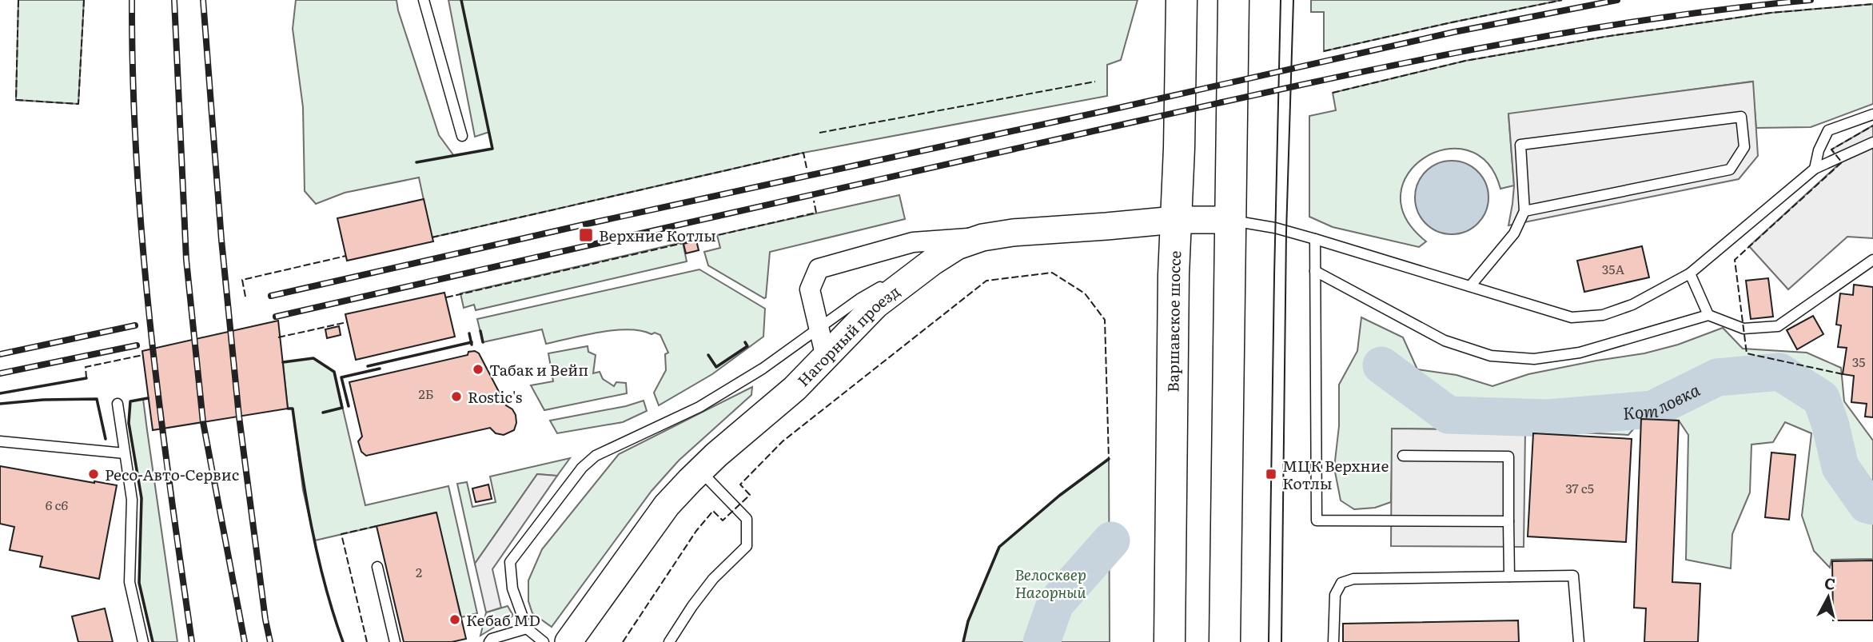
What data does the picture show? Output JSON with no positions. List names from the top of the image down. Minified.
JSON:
{"streets":{"main road":["Варшавское шоссе"],"street":["Нагорный проезд"]},"crossings":[["Варшавское шоссе","Нагорный проезд"]],"water":["Котловка"],"parks":["Велосквер Нагорный"],"places":{"transit":["Верхние Котлы","МЦК Верхние Котлы"],"other":["Табак и Вейп","Rostic's","Ресо-Авто-Сервис","Кебаб MD"]},"house_numbers":["35А","35","2Б","37 с5","6 с6","2"],"north":"top"}
